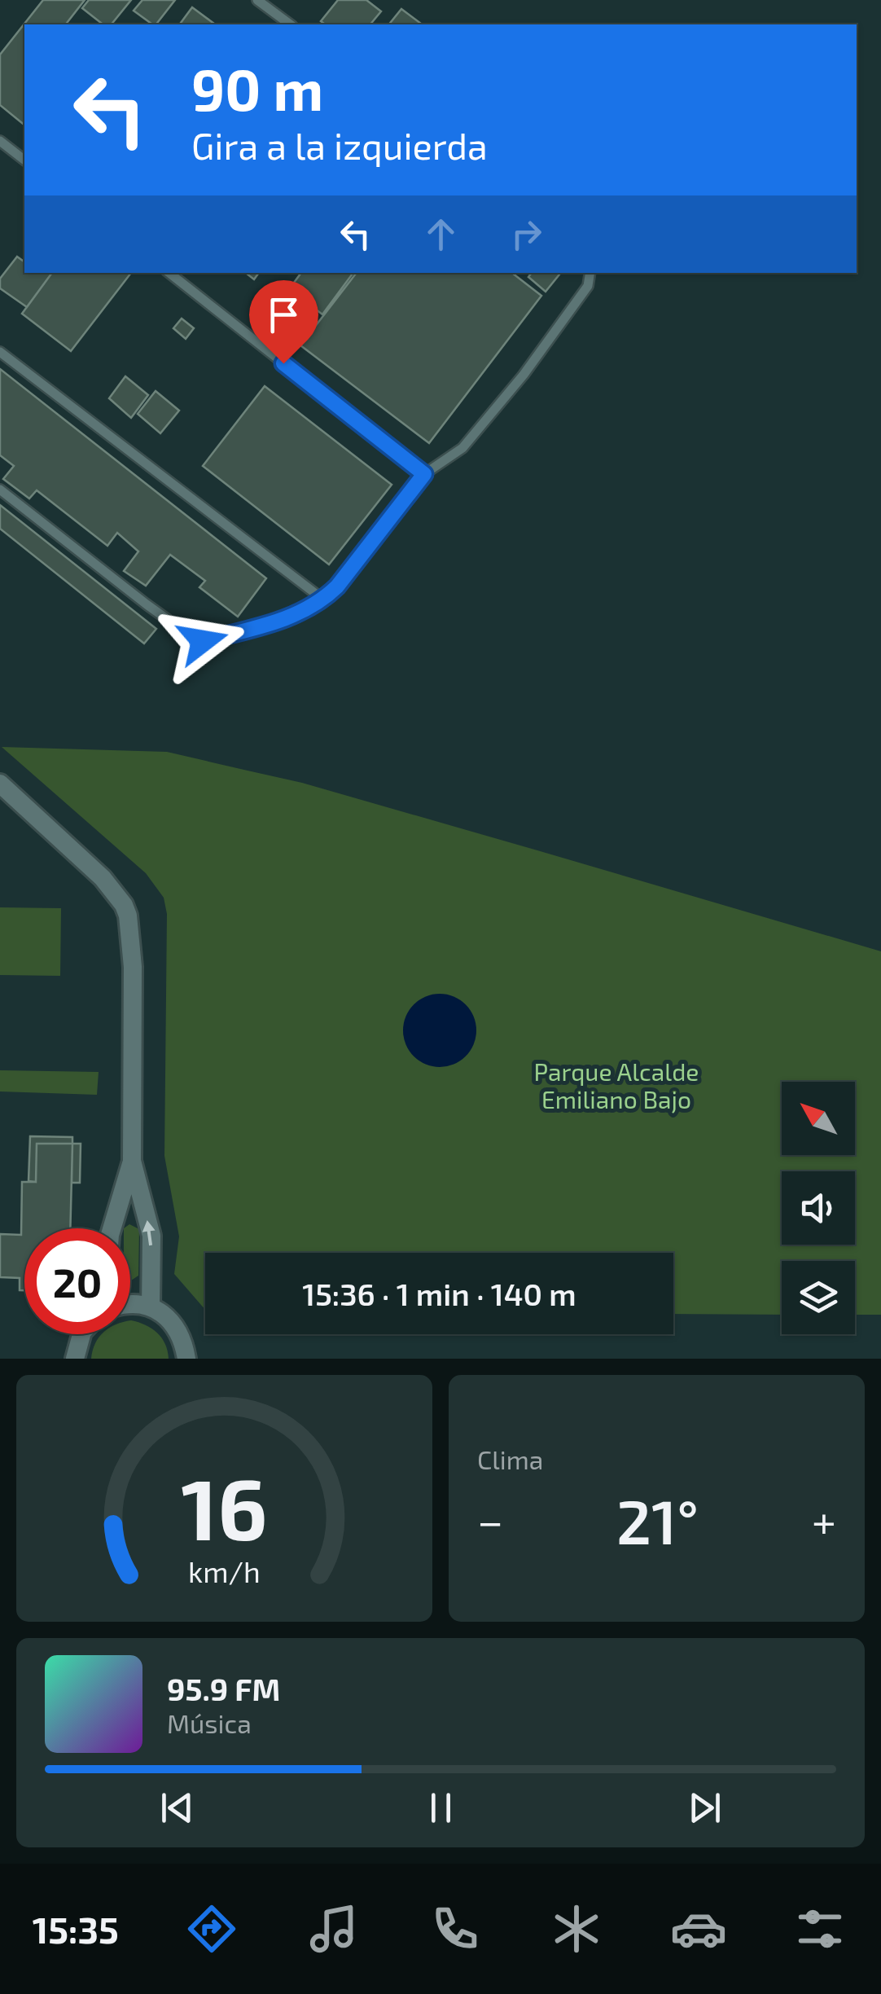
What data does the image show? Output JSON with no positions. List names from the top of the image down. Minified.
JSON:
{"parks":["Parque Alcalde Emiliano Bajo"],"north":"top left","page":{"turn":["90 m","Gira a la izquierda"],"limit":"20","trip":"15:36 · 1 min · 140 m","tile":"Clima","heat":["−","21°","+"],"song":["95.9 FM","Música"],"tabs":"15:35","gauge":["16","km/h"]}}
